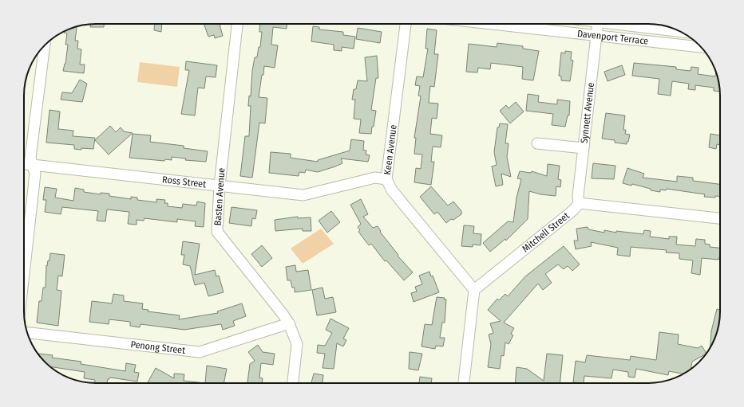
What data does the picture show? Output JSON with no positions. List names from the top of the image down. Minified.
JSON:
{"streets":{"street":["Davenport Terrace","Synnett Avenue","Keen Avenue","Ross Street","Basten Avenue","Mitchell Street","Penong Street"]},"crossings":[["Davenport Terrace","Synnett Avenue"],["Synnett Avenue","Mitchell Street"],["Keen Avenue","Ross Street"],["Keen Avenue","Mitchell Street"],["Ross Street","Basten Avenue"],["Basten Avenue","Penong Street"]]}
